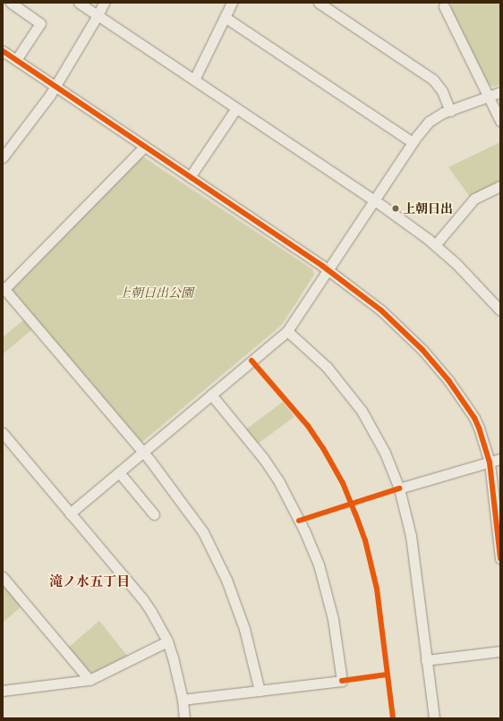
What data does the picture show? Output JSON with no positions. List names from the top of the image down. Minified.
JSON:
{"districts":["滝ノ水五丁目"],"parks":["上朝日出公園"],"places":["上朝日出"]}
